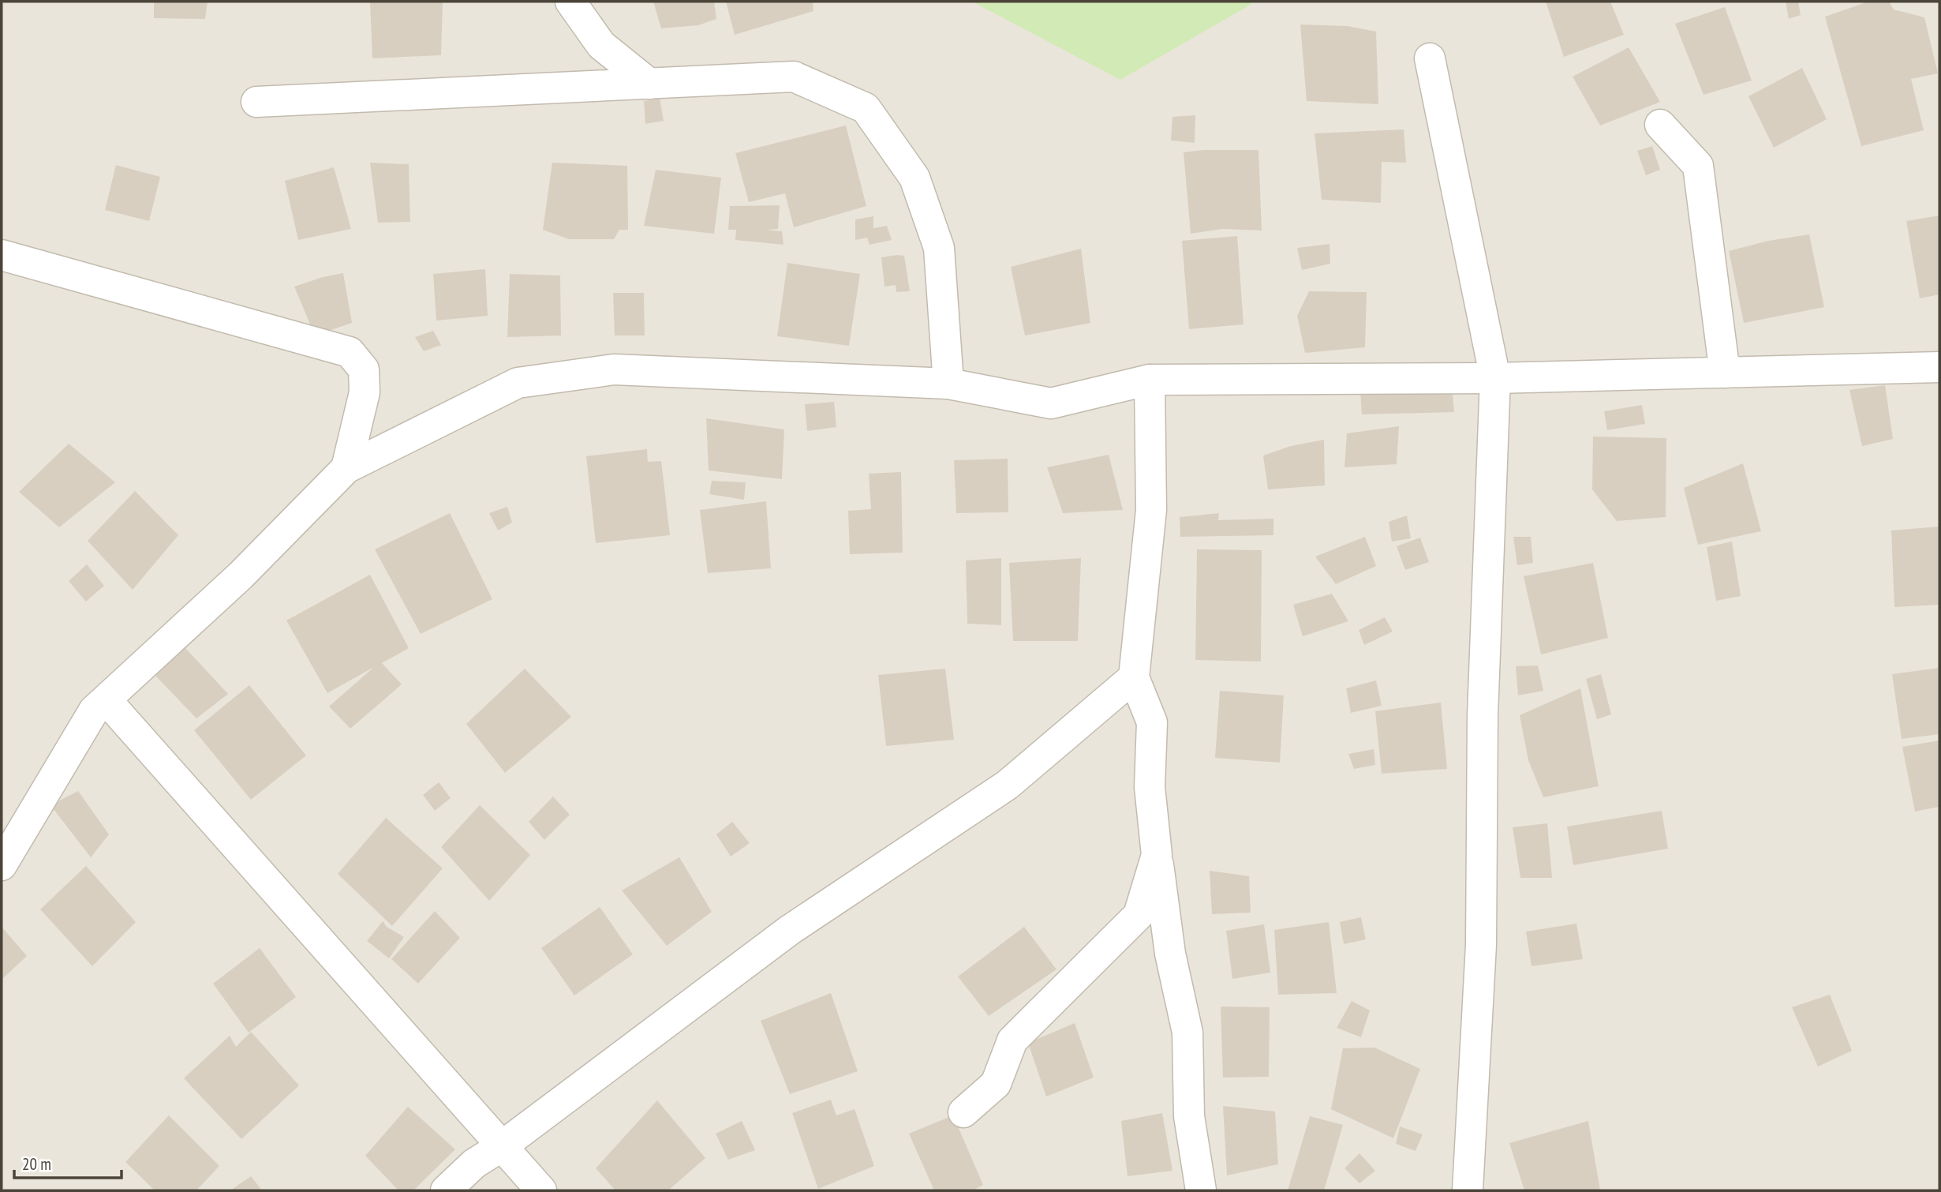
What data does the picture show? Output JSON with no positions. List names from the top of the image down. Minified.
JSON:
{"scale_bar":"20 m"}
